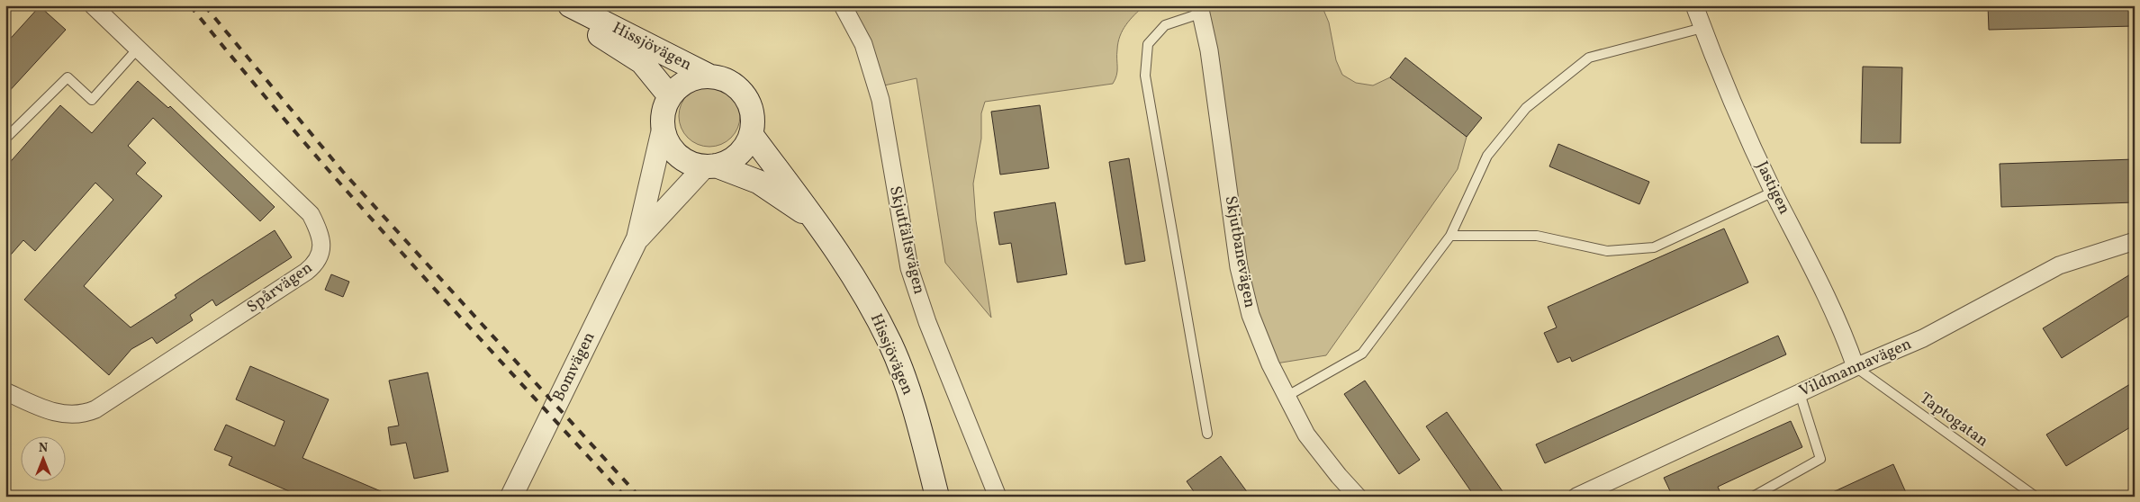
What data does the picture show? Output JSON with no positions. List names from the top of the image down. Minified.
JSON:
{"streets":{"main road":["Hissjövägen"],"street":["Jastigen","Skjutfältsvägen","Skjutbanevägen","Spårvägen","Bomvägen","Vildmannavägen"],"lane":["Taptogatan"]},"crossings":[["Hissjövägen","Bomvägen"],["Jastigen","Vildmannavägen"],["Jastigen","Taptogatan"],["Vildmannavägen","Taptogatan"]],"north":"top"}
